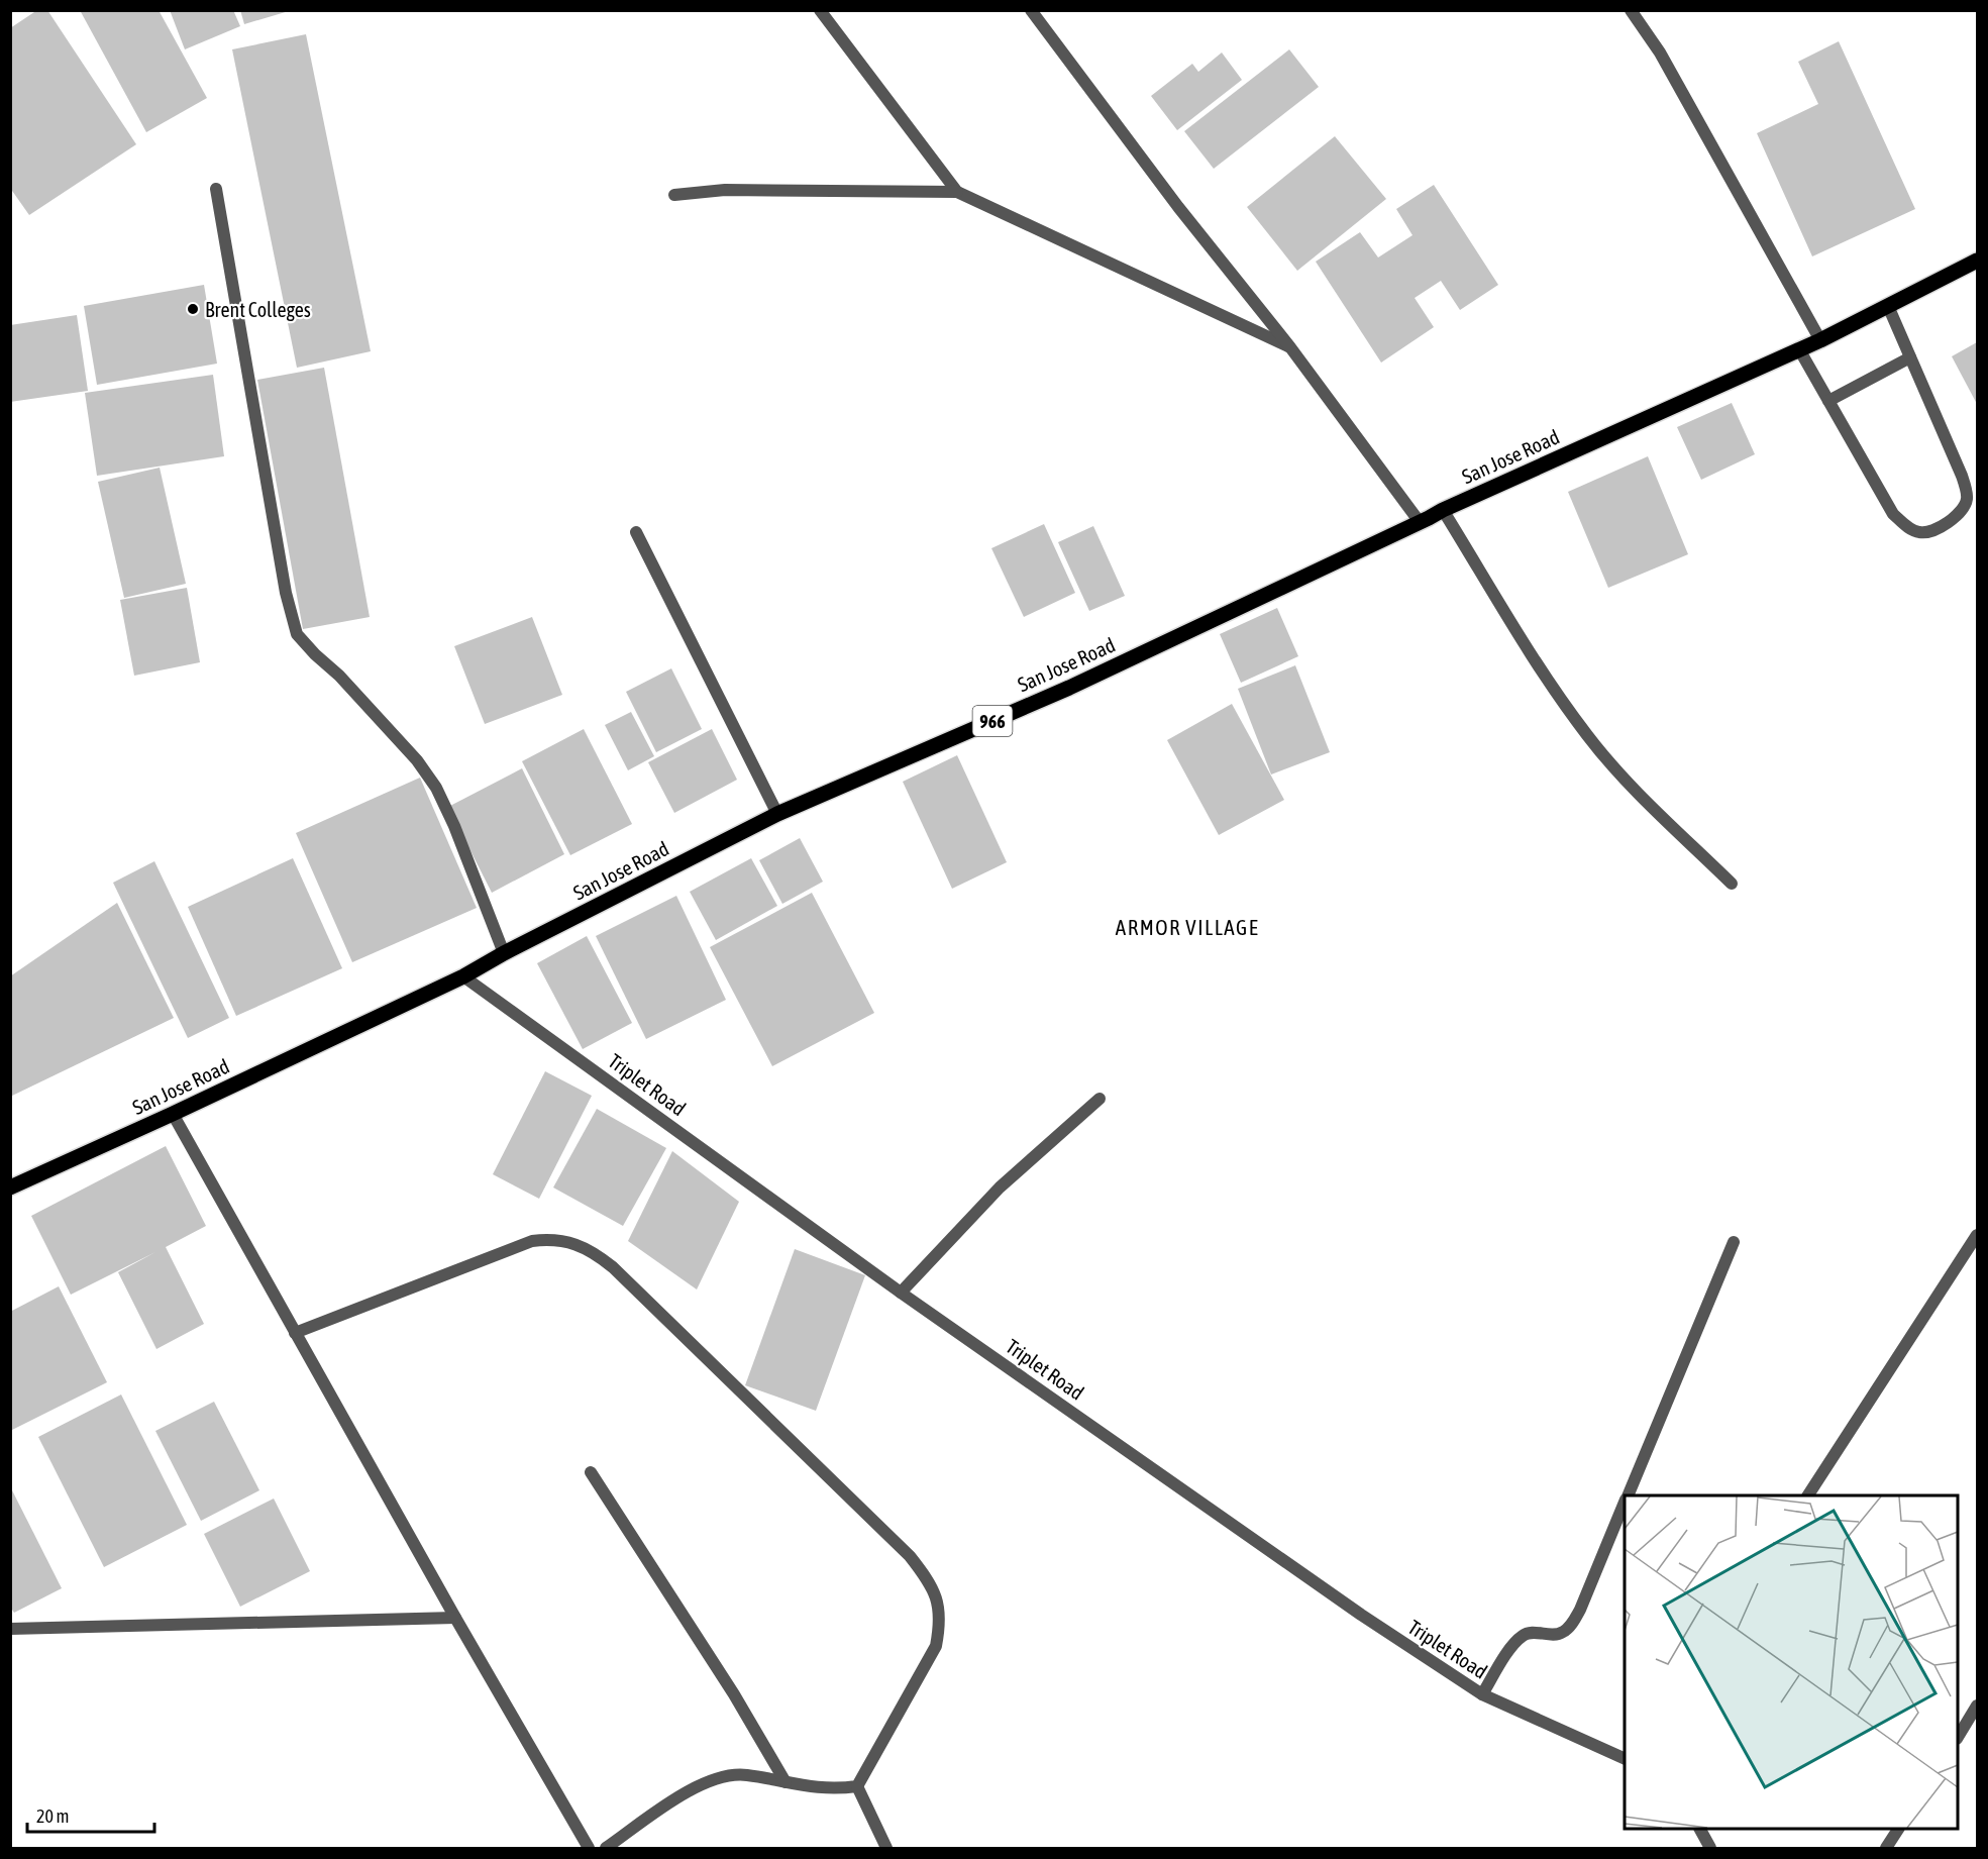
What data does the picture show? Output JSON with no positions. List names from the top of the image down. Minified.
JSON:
{"streets":{"main road":["San Jose Road","966"],"street":["Triplet Road"]},"crossings":[["San Jose Road","Triplet Road"]],"districts":["ARMOR VILLAGE"],"places":["Brent Colleges"],"scale_bar":"20 m"}
